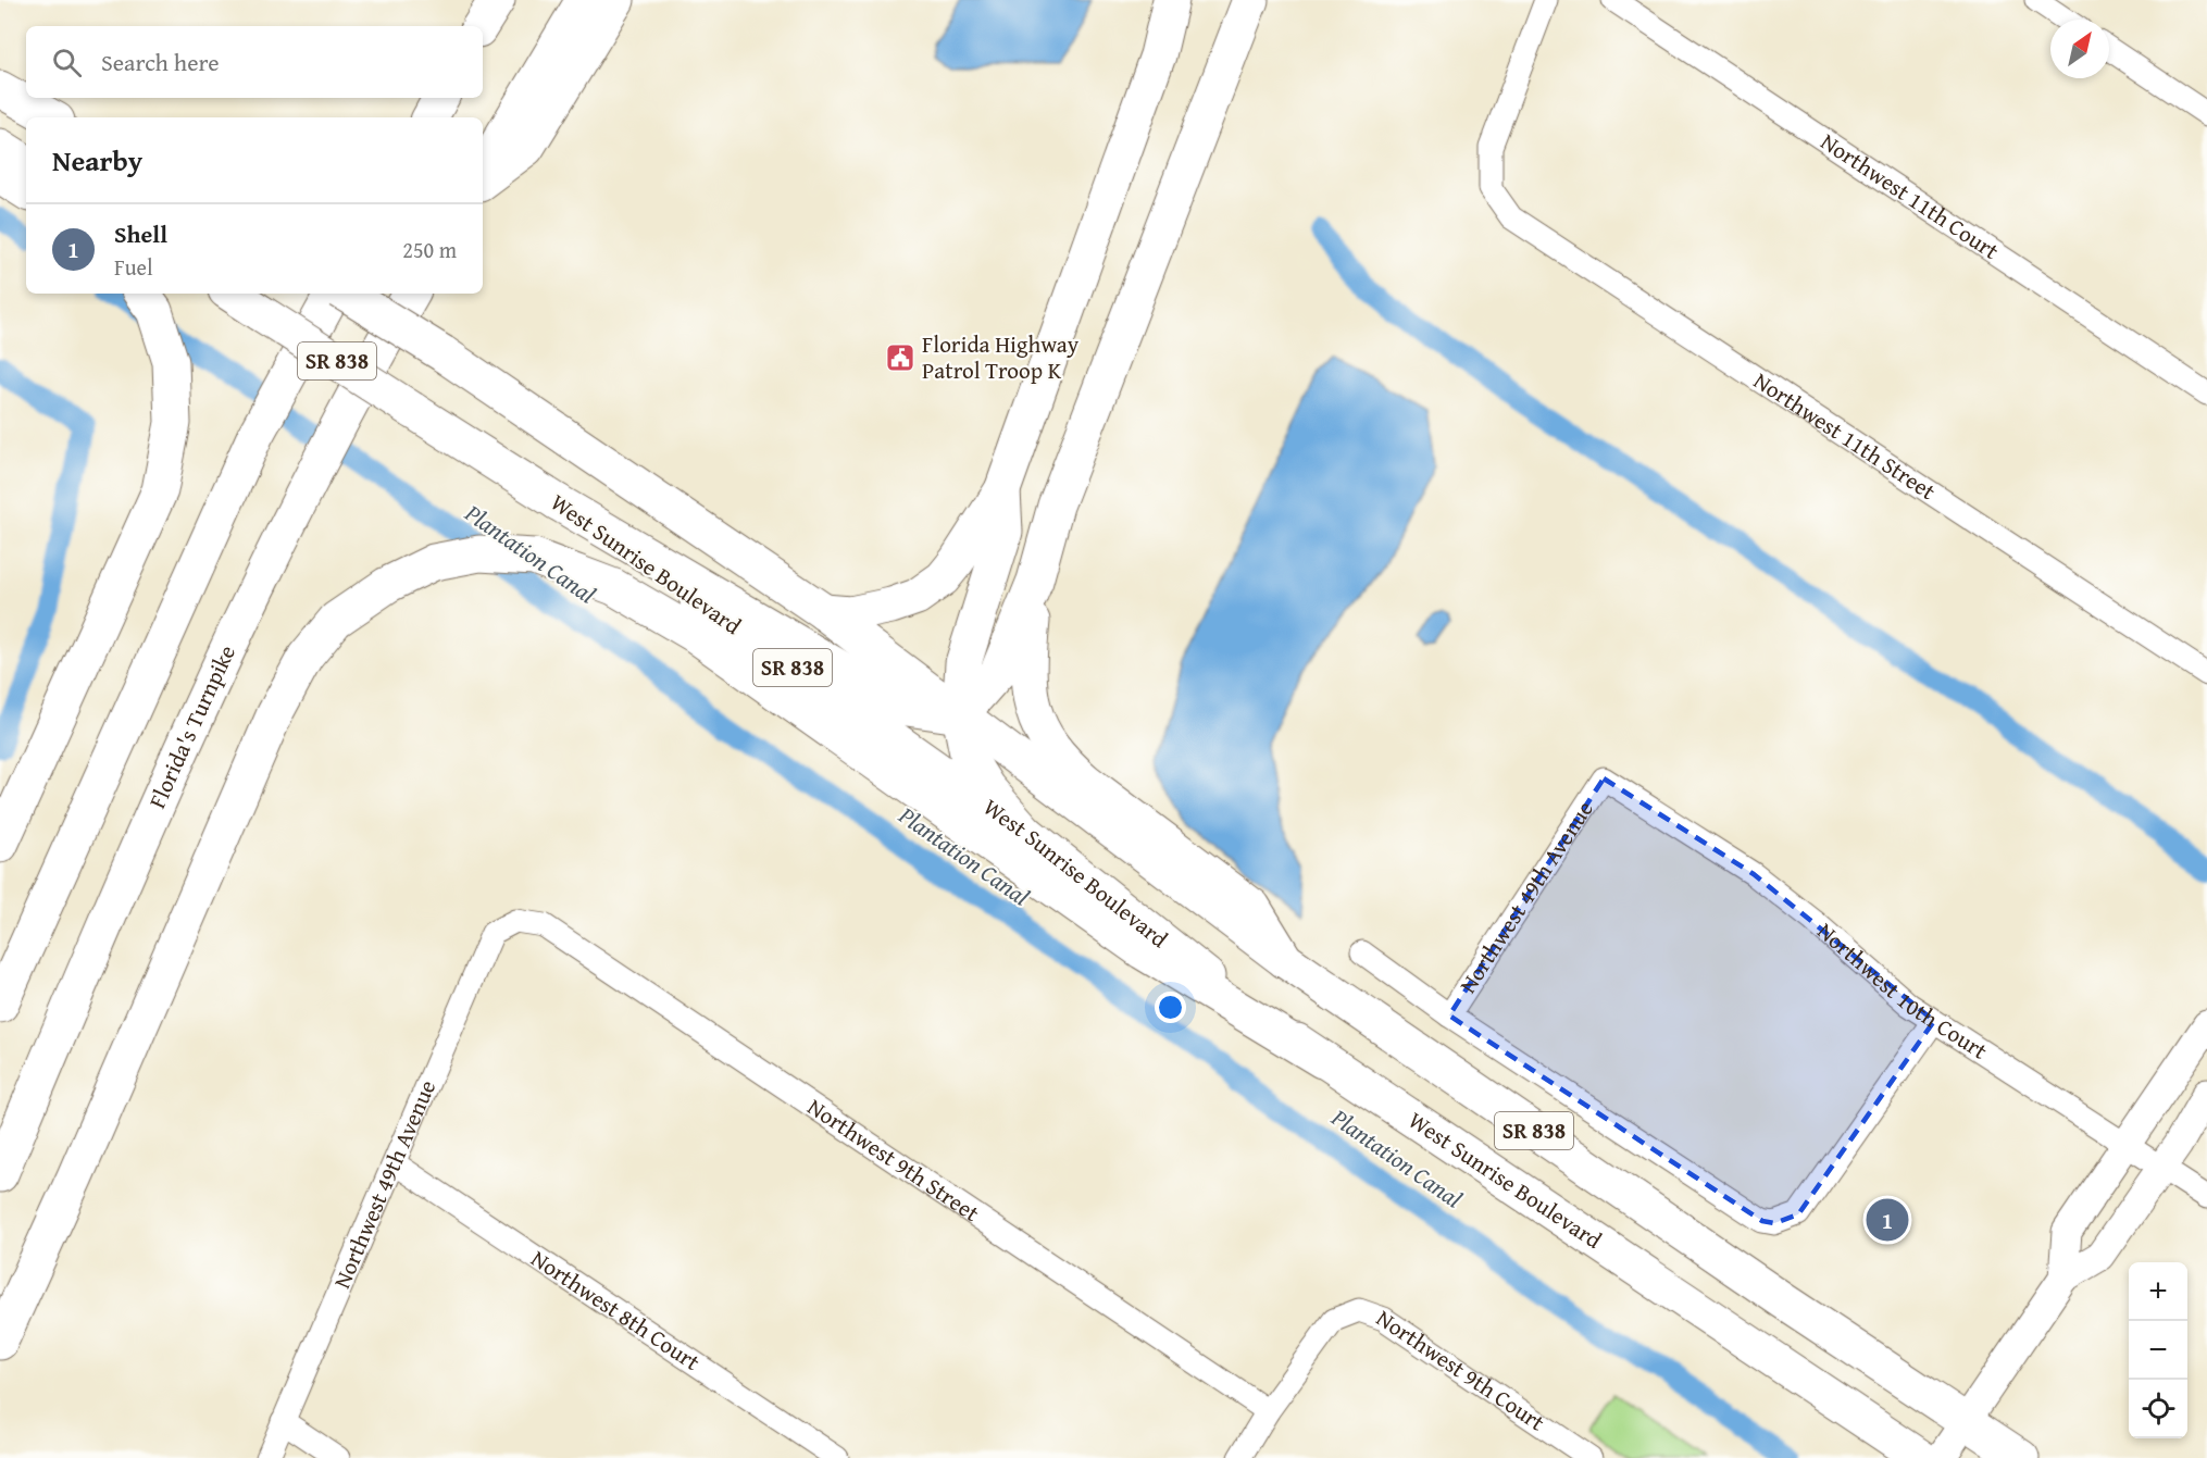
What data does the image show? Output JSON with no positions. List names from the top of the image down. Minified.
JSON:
{"streets":{"main road":["SR 838","West Sunrise Boulevard","Florida's Turnpike"],"street":["Northwest 11th Court","Northwest 11th Street","Northwest 49th Avenue","Northwest 10th Court","Northwest 9th Street","Northwest 8th Court","Northwest 9th Court"]},"crossings":[["Northwest 49th Avenue","Northwest 10th Court"],["Northwest 49th Avenue","Northwest 9th Street"],["Northwest 49th Avenue","Northwest 8th Court"],["Northwest 9th Street","Northwest 9th Court"]],"water":["Plantation Canal"],"places":{"public building":["Florida Highway Patrol Troop K"]},"north":"top right","page":{"search":"Search here","heading":"Nearby","list":[{"mark":"1","name":"Shell","note":"Fuel","value":"250 m"}],"pins":"1","map_buttons":["+","−"]}}
